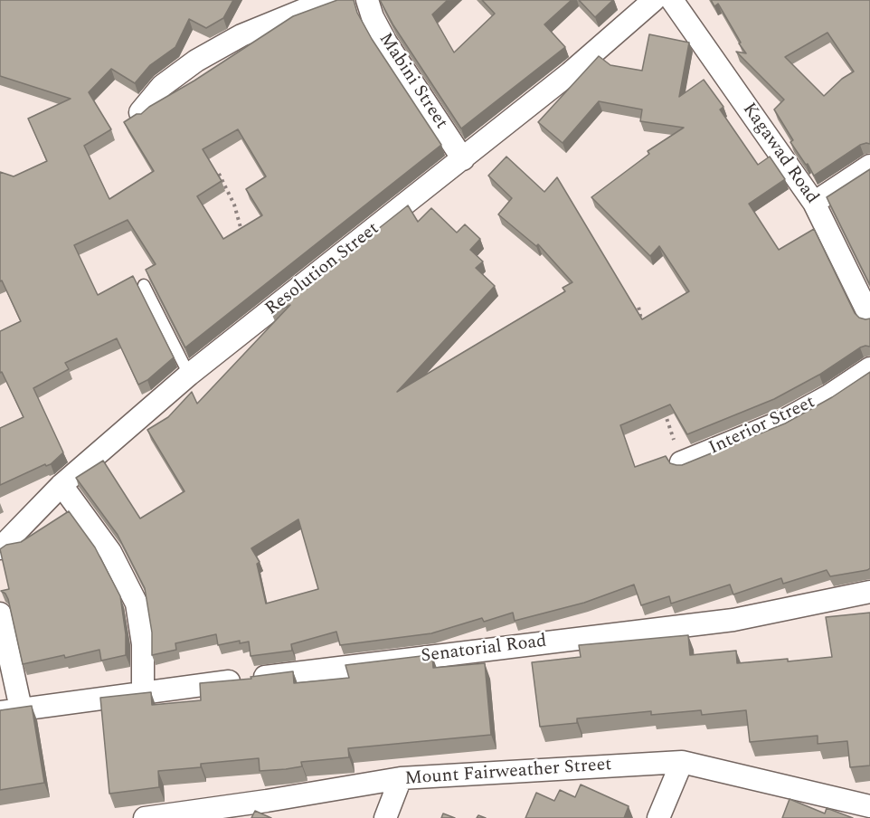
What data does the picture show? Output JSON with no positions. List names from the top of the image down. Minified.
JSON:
{"streets":{"street":["Mabini Street","Kagawad Road","Resolution Street","Interior Street","Senatorial Road","Mount Fairweather Street"]},"crossings":[["Mabini Street","Resolution Street"]]}
